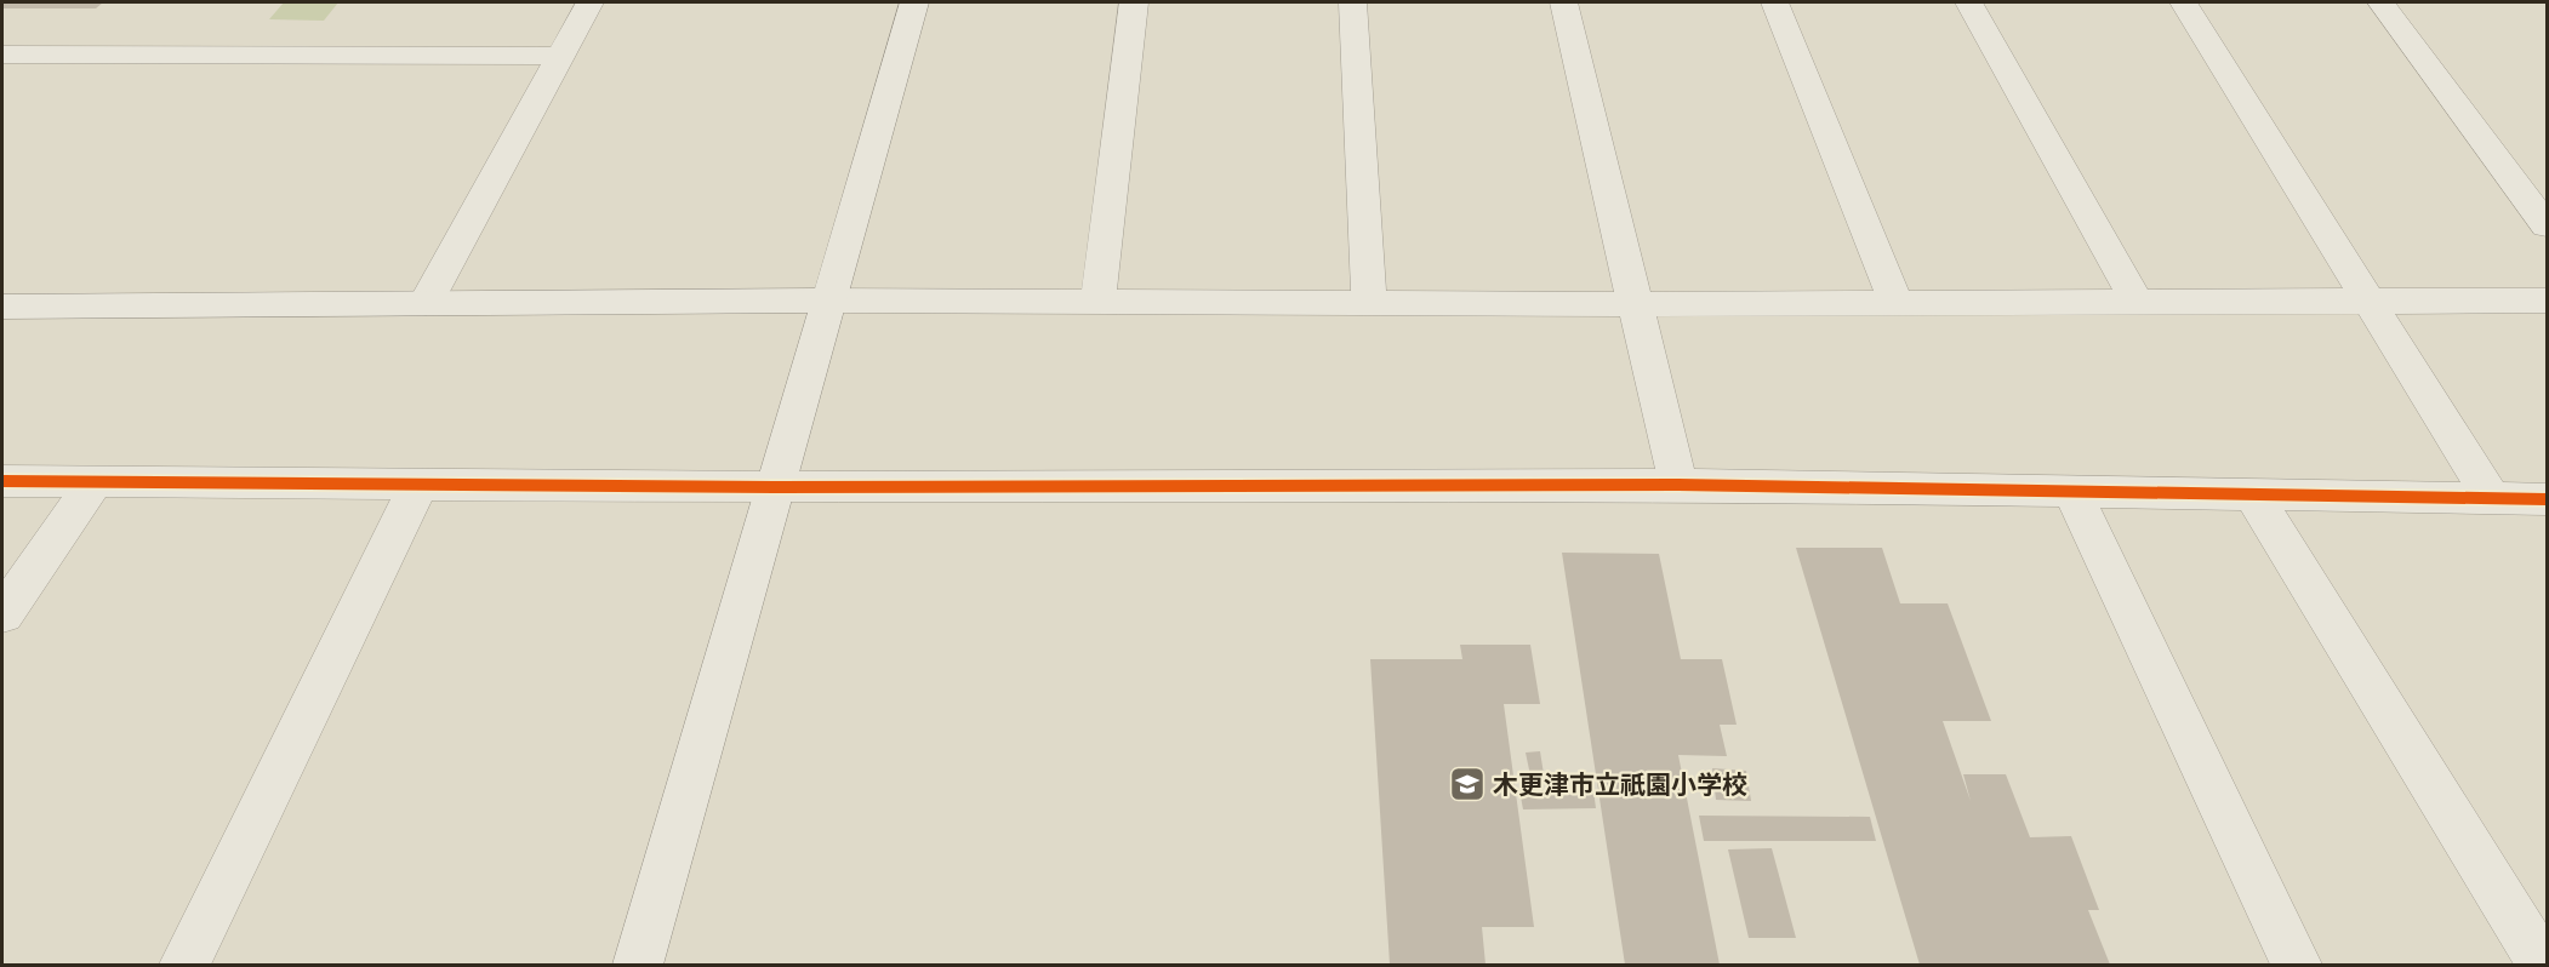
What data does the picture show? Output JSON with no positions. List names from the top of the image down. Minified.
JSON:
{"places":{"school or university":["木更津市立祇園小学校"]}}
